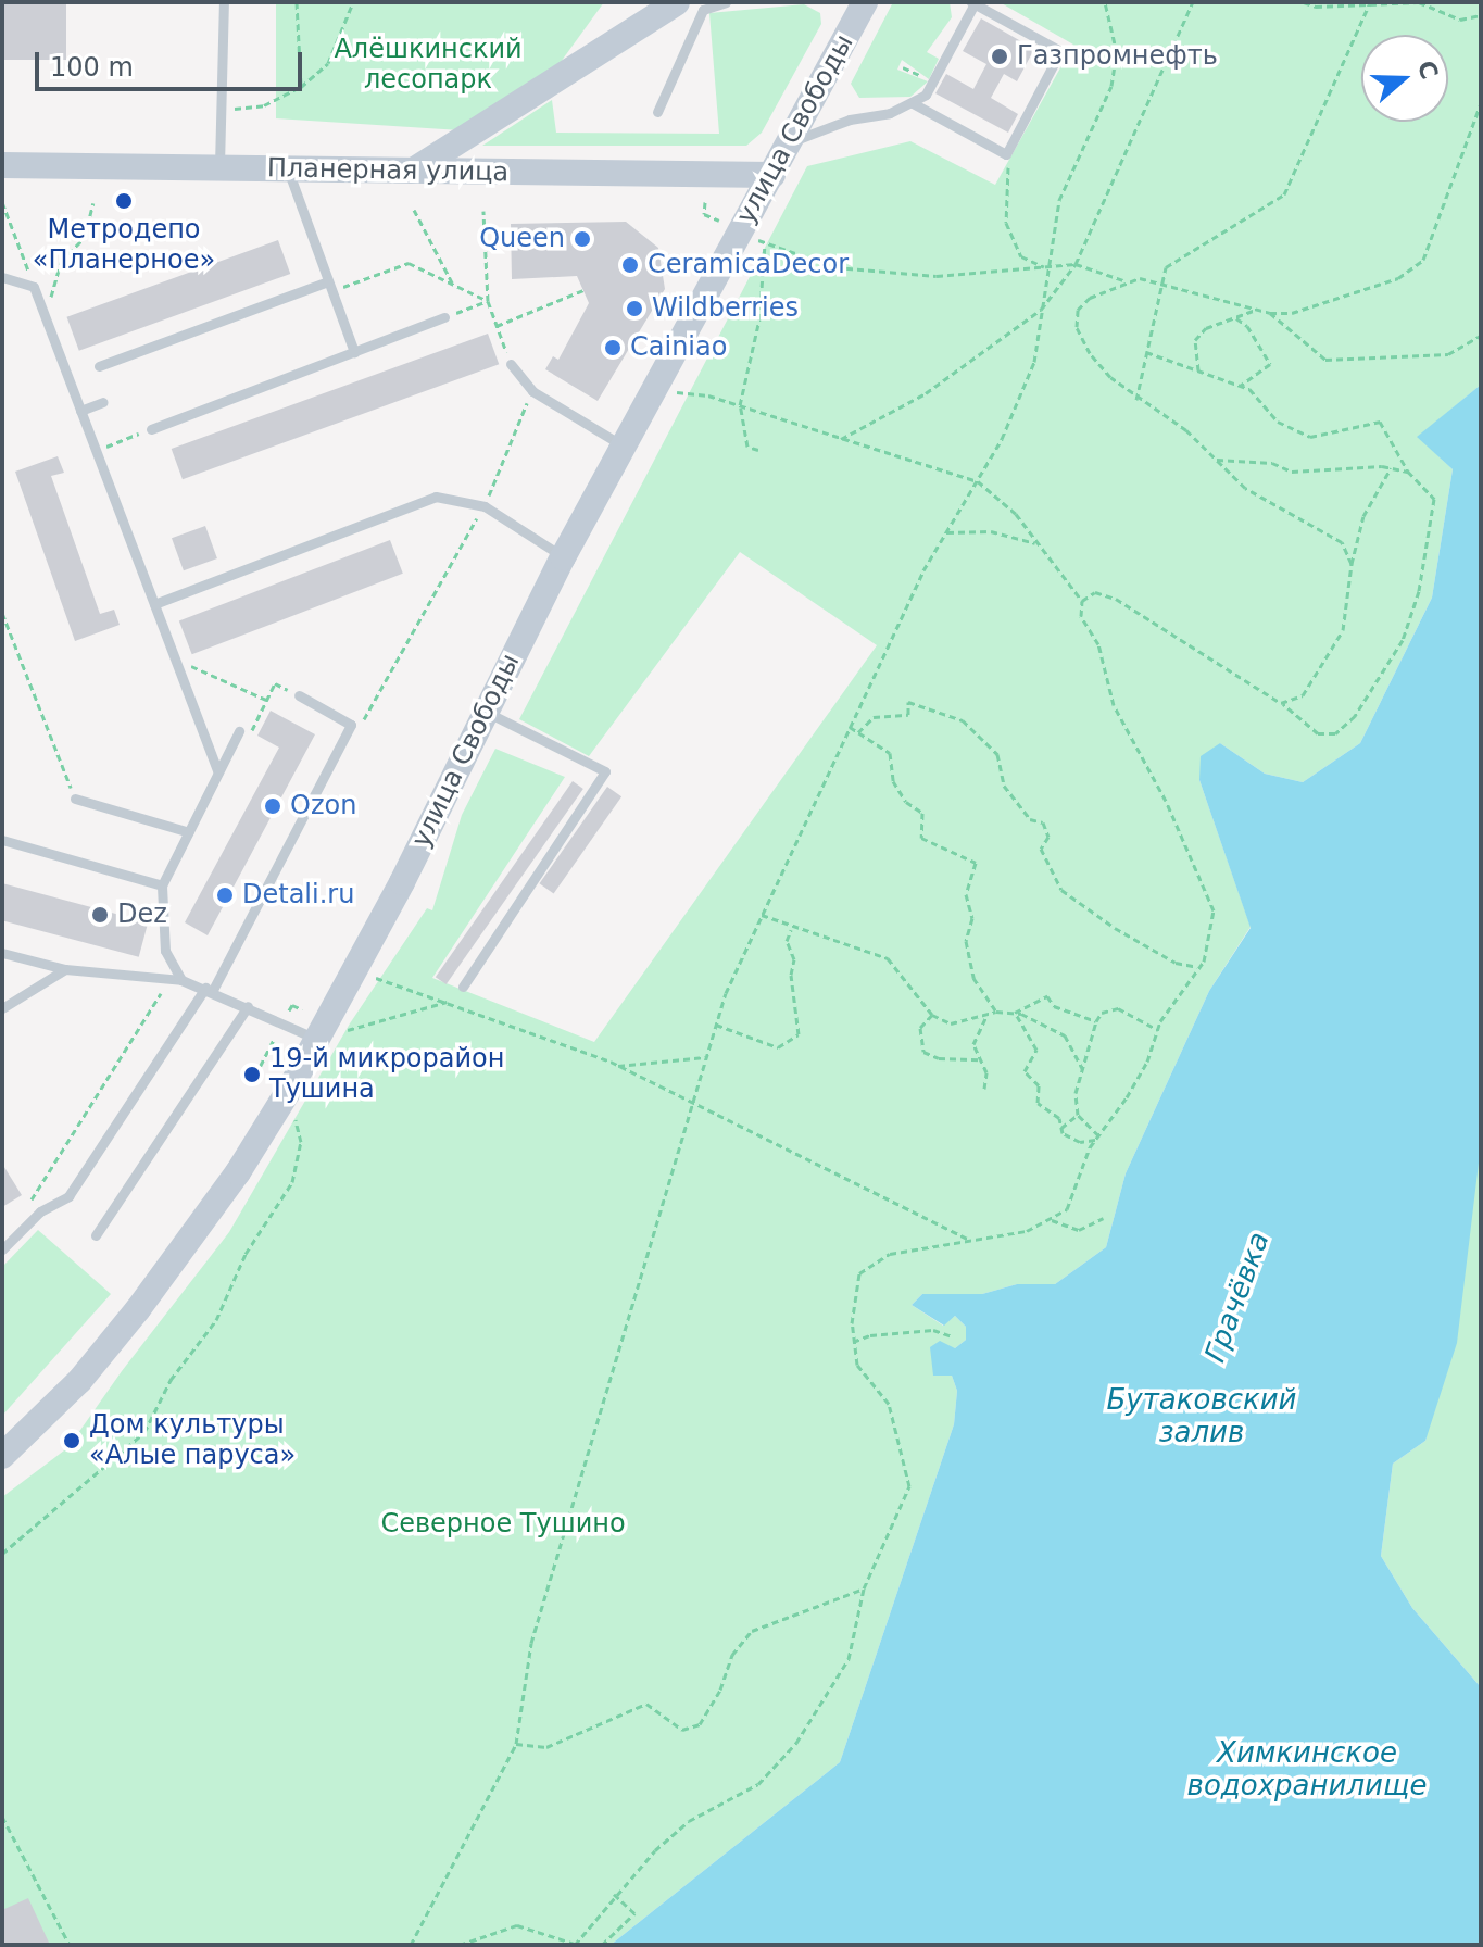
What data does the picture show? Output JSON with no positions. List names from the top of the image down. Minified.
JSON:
{"streets":{"main road":["улица Свободы","Планерная улица"]},"crossings":[["улица Свободы","Планерная улица"]],"water":["Грачёвка","Бутаковский залив","Химкинское водохранилище"],"parks":["Алёшкинский лесопарк","Северное Тушино"],"places":["Газпромнефть","Метродепо «Планерное»","Queen","CeramicaDecor","Wildberries","Cainiao","Ozon","Detali.ru","Dez","19-й микрорайон Тушина","Дом культуры «Алые паруса»"],"scale_bar":"100 m","north":"right"}
